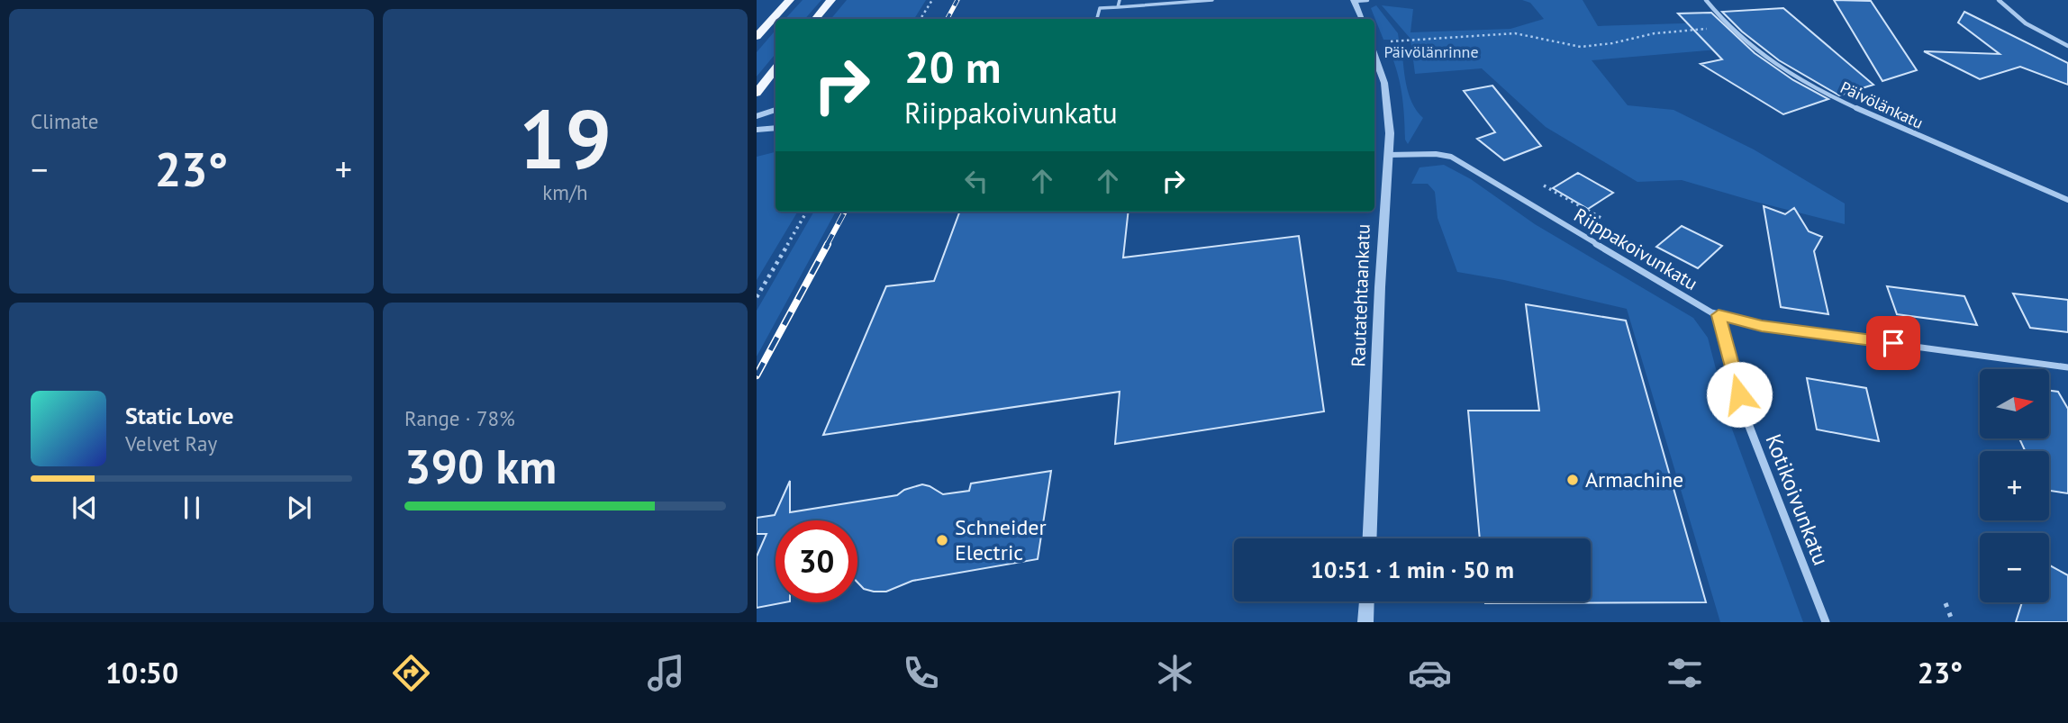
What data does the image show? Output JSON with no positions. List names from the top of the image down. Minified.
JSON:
{"streets":{"street":["Päivölänkatu","Riippakoivunkatu","Rautatehtaankatu","Kotikoivunkatu"]},"crossings":[["Riippakoivunkatu","Rautatehtaankatu"],["Riippakoivunkatu","Kotikoivunkatu"]],"parks":["Päivölänrinne"],"places":["Armachine","Schneider Electric"],"north":"right","page":{"tile":["Climate",["19","km/h"],["Range · 78%","390 km"]],"turn":["20 m","Riippakoivunkatu"],"heat":["−","23°","+"],"map_buttons":["+","−"],"song":["Static Love","Velvet Ray"],"limit":"30","trip":"10:51 · 1 min · 50 m","tabs":["10:50","23°"]}}
